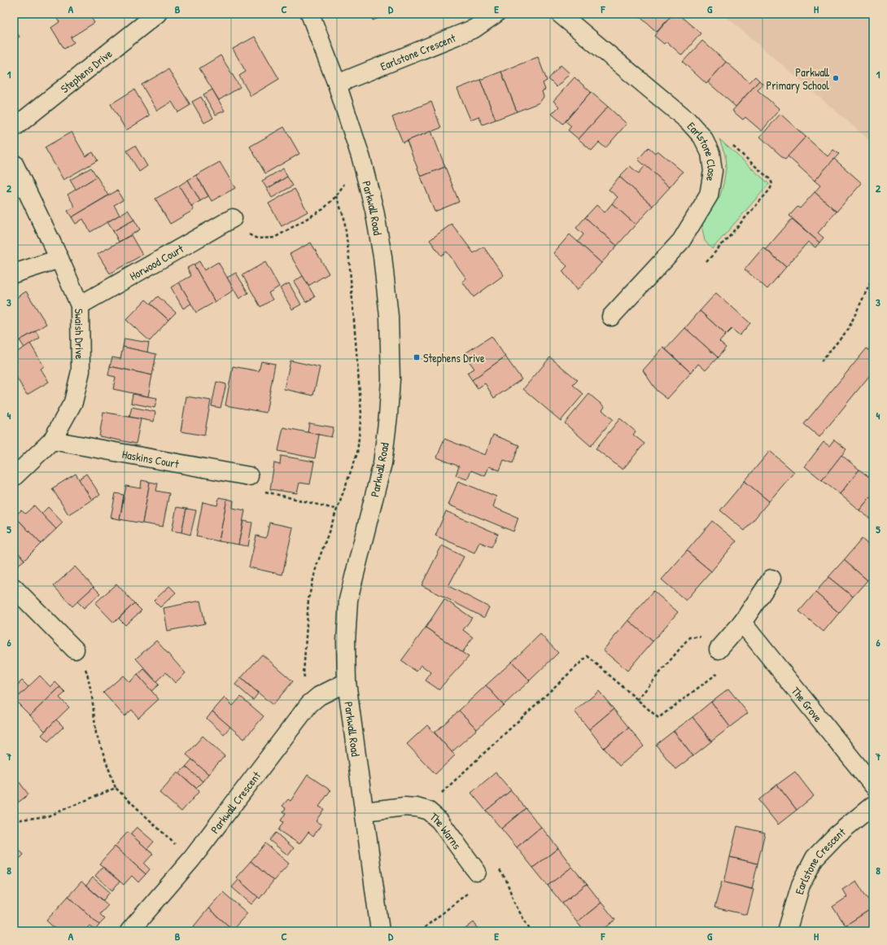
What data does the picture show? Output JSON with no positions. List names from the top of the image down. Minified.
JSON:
{"streets":{"street":["Earlstone Crescent","Stephens Drive","Earlstone Close","Parkwall Road","Horwood Court","Swaish Drive","Haskins Court","The Grove","Parkwall Crescent","The Warns"]},"crossings":[["Earlstone Crescent","Parkwall Road"],["Parkwall Road","Parkwall Crescent"],["Parkwall Road","The Warns"],["Horwood Court","Swaish Drive"],["Swaish Drive","Haskins Court"]],"places":{"other":["Parkwall Primary School"],"transit":["Stephens Drive"]},"grid":{"columns":["A","B","C","D","E","F","G","H"],"rows":["1","2","3","4","5","6","7","8"]}}
